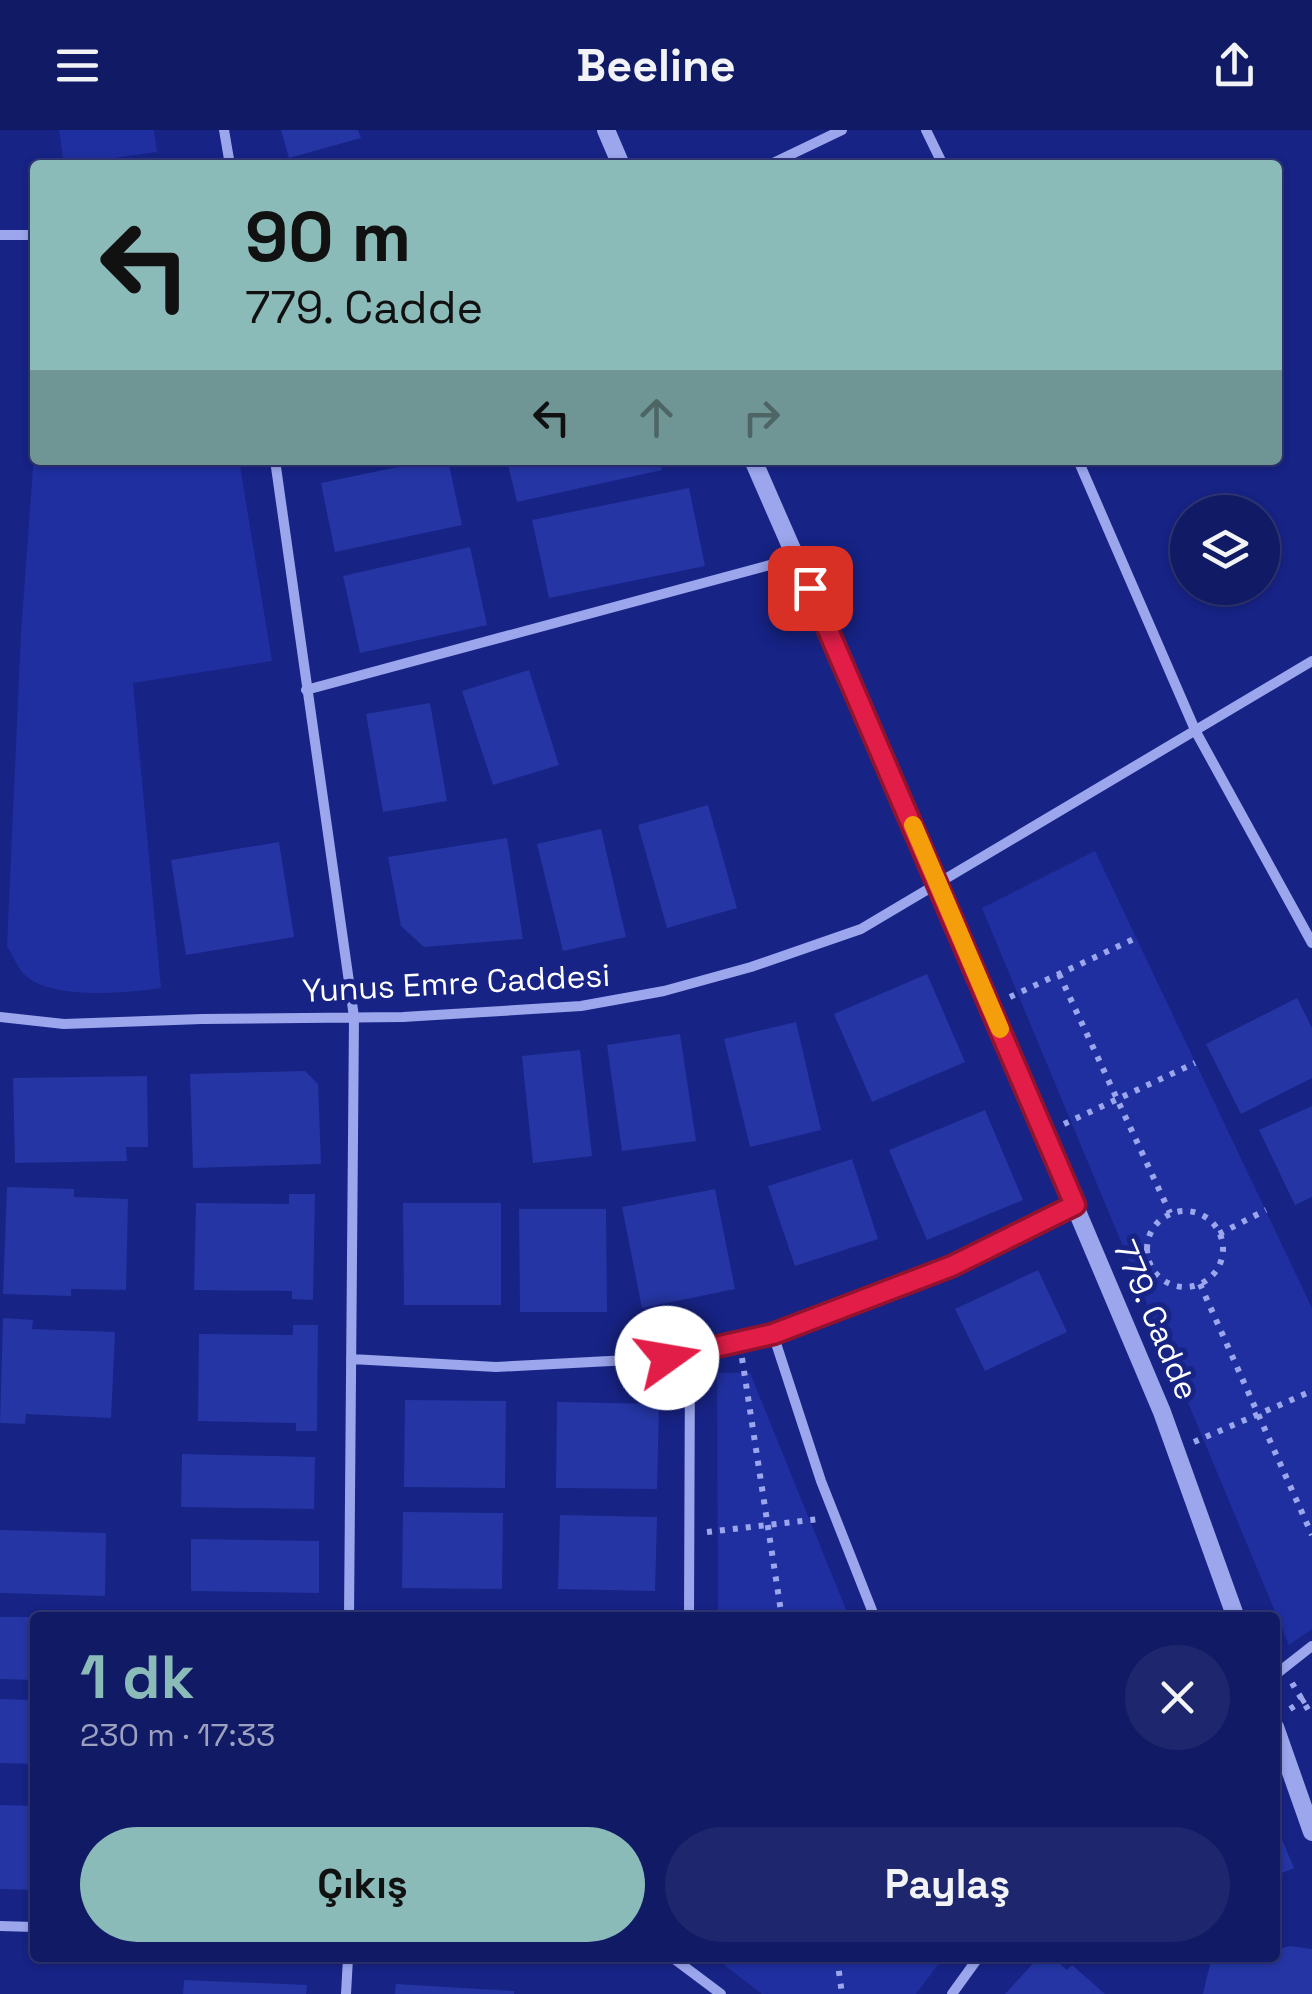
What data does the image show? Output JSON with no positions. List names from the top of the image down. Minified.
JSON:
{"streets":{"street":["Yunus Emre Caddesi","779. Cadde"]},"crossings":[["Yunus Emre Caddesi","779. Cadde"]],"page":{"header":"Beeline","turn":["90 m","779. Cadde"],"heading":["1 dk","230 m · 17:33"],"buttons":["Çıkış","Paylaş"]}}
